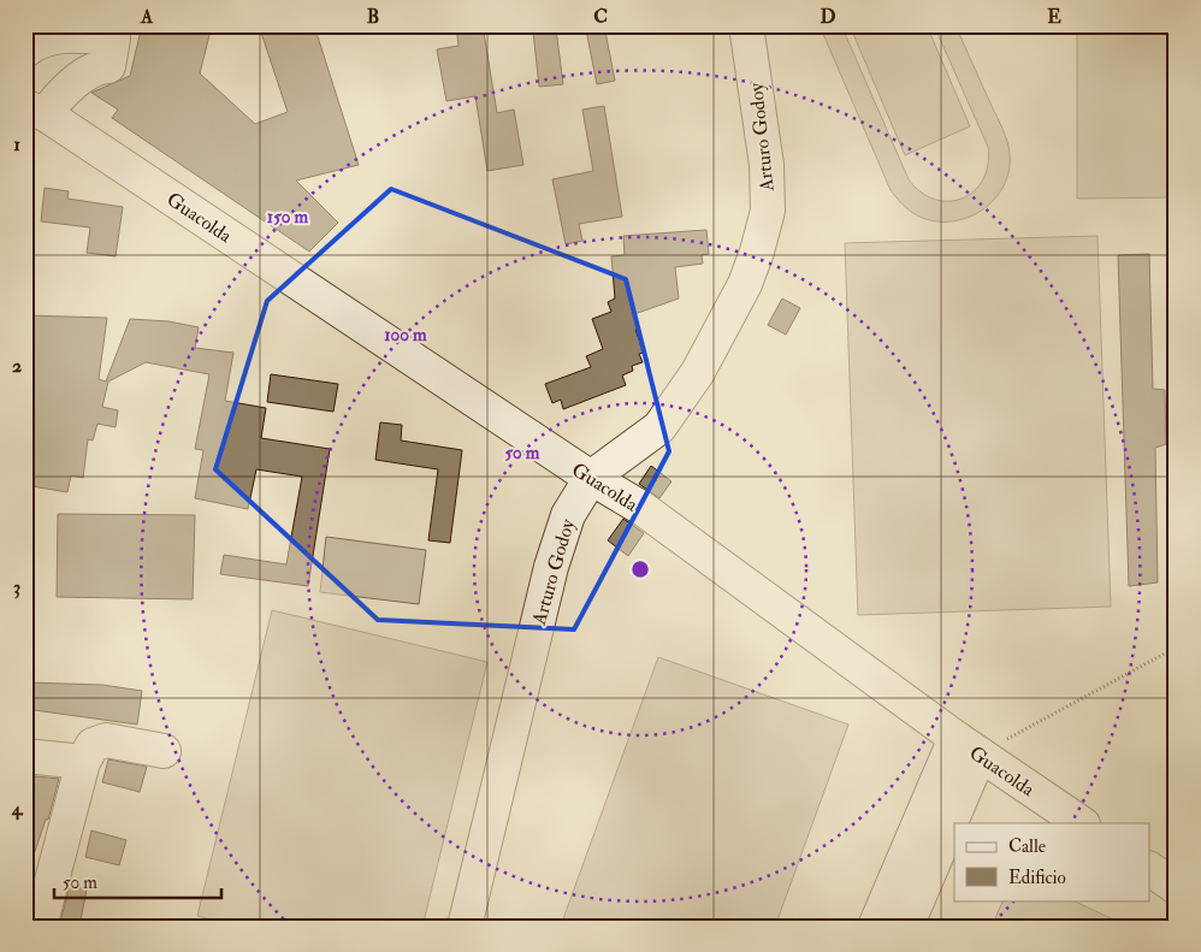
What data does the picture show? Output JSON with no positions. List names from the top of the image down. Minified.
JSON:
{"streets":{"street":["Arturo Godoy","Guacolda"]},"crossings":[["Arturo Godoy","Guacolda"]],"legend":["Calle","Edificio"],"scale_bar":"50 m","grid":{"columns":["A","B","C","D","E"],"rows":["1","2","3","4"]},"rings":["150 m","100 m","50 m"]}
